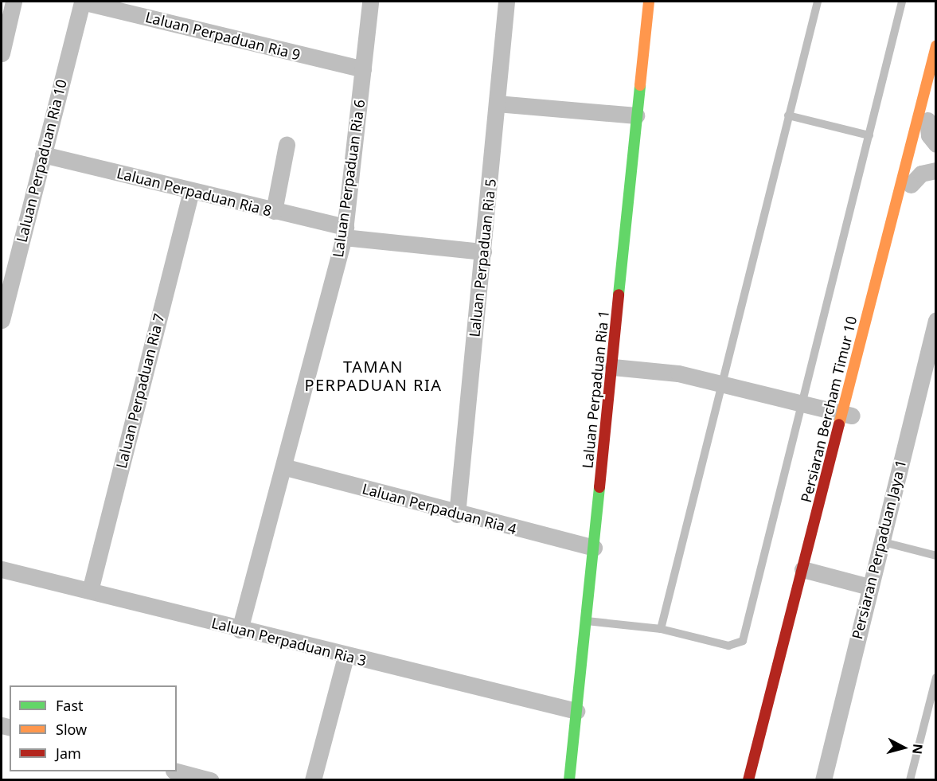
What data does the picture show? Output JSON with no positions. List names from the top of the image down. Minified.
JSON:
{"streets":{"street":["Laluan Perpaduan Ria 9","Laluan Perpaduan Ria 10","Laluan Perpaduan Ria 6","Laluan Perpaduan Ria 8","Laluan Perpaduan Ria 5","Laluan Perpaduan Ria 1","Laluan Perpaduan Ria 7","Persiaran Bercham Timur 10","Laluan Perpaduan Ria 4","Persiaran Perpaduan Jaya 1","Laluan Perpaduan Ria 3"]},"crossings":[["Laluan Perpaduan Ria 9","Laluan Perpaduan Ria 10"],["Laluan Perpaduan Ria 9","Laluan Perpaduan Ria 6"],["Laluan Perpaduan Ria 10","Laluan Perpaduan Ria 8"],["Laluan Perpaduan Ria 6","Laluan Perpaduan Ria 8"],["Laluan Perpaduan Ria 6","Laluan Perpaduan Ria 4"],["Laluan Perpaduan Ria 6","Laluan Perpaduan Ria 3"],["Laluan Perpaduan Ria 8","Laluan Perpaduan Ria 5"],["Laluan Perpaduan Ria 8","Laluan Perpaduan Ria 7"],["Laluan Perpaduan Ria 5","Laluan Perpaduan Ria 4"],["Laluan Perpaduan Ria 1","Laluan Perpaduan Ria 4"],["Laluan Perpaduan Ria 1","Laluan Perpaduan Ria 3"],["Laluan Perpaduan Ria 7","Laluan Perpaduan Ria 3"]],"districts":["TAMAN PERPADUAN RIA"],"legend":["Fast","Slow","Jam"],"north":"right"}
